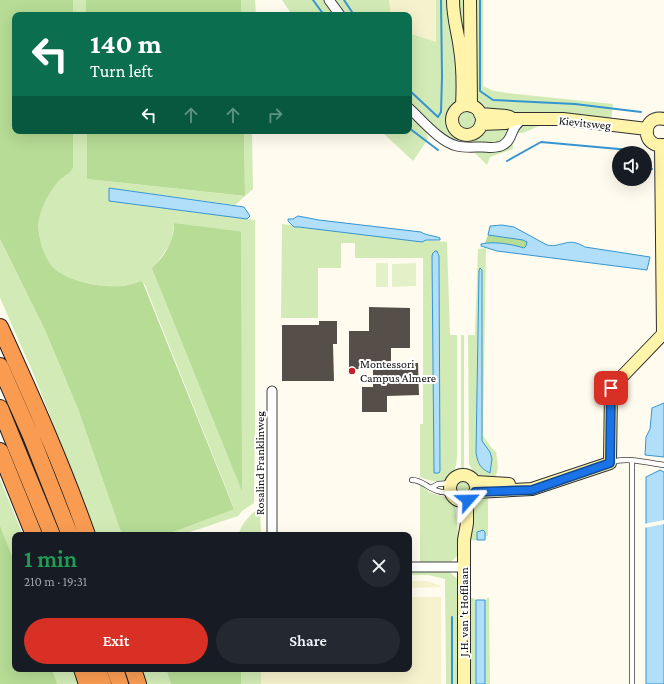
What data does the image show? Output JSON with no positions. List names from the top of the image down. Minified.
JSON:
{"streets":{"street":["Kievitsweg","Rosalind Franklinweg","J.H. van 't Hofflaan"]},"places":["Montessori Campus Almere"],"page":{"turn":["140 m","Turn left"],"heading":["1 min","210 m · 19:31"],"buttons":["Exit","Share"]}}
